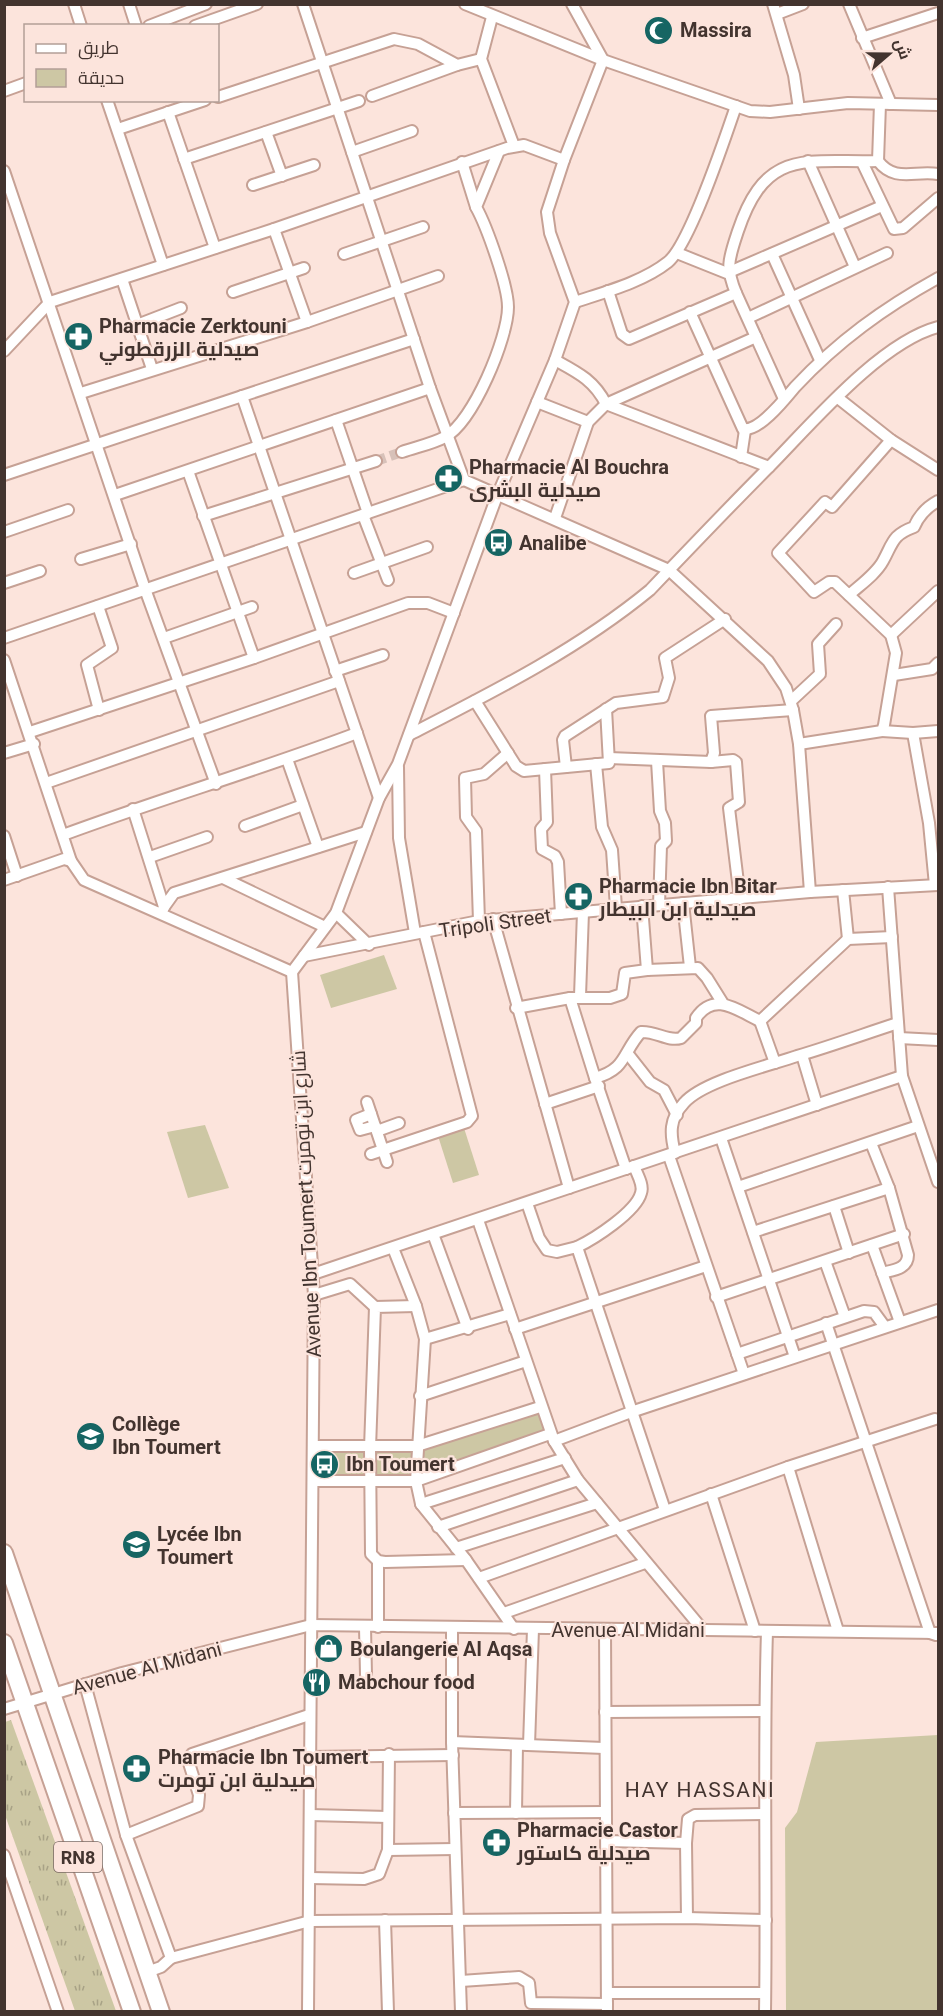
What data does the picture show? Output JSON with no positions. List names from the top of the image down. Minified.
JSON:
{"streets":{"main road":["RN8"],"street":["Tripoli Street","Avenue Ibn Toumert شارع ابن تومرت","Avenue Al Midani"]},"crossings":[["Avenue Ibn Toumert شارع ابن تومرت","Avenue Al Midani"],["Avenue Al Midani","RN8"]],"districts":["HAY HASSANI"],"places":{"mosque":["Massira"],"pharmacy":["Pharmacie Zerktouni صيدلية الزرقطوني","Pharmacie Al Bouchra صيدلية البشرى","Pharmacie Ibn Bitar صيدلية ابن البيطار","Pharmacie Ibn Toumert صيدلية ابن تومرت","Pharmacie Castor صيدلية كاستور"],"bus stop":["Analibe","Ibn Toumert"],"school or university":["Collège Ibn Toumert","Lycée Ibn Toumert"],"shop":["Boulangerie Al Aqsa"],"restaurant":["Mabchour food"]},"legend":["طريق","حديقة"],"north":"right"}
